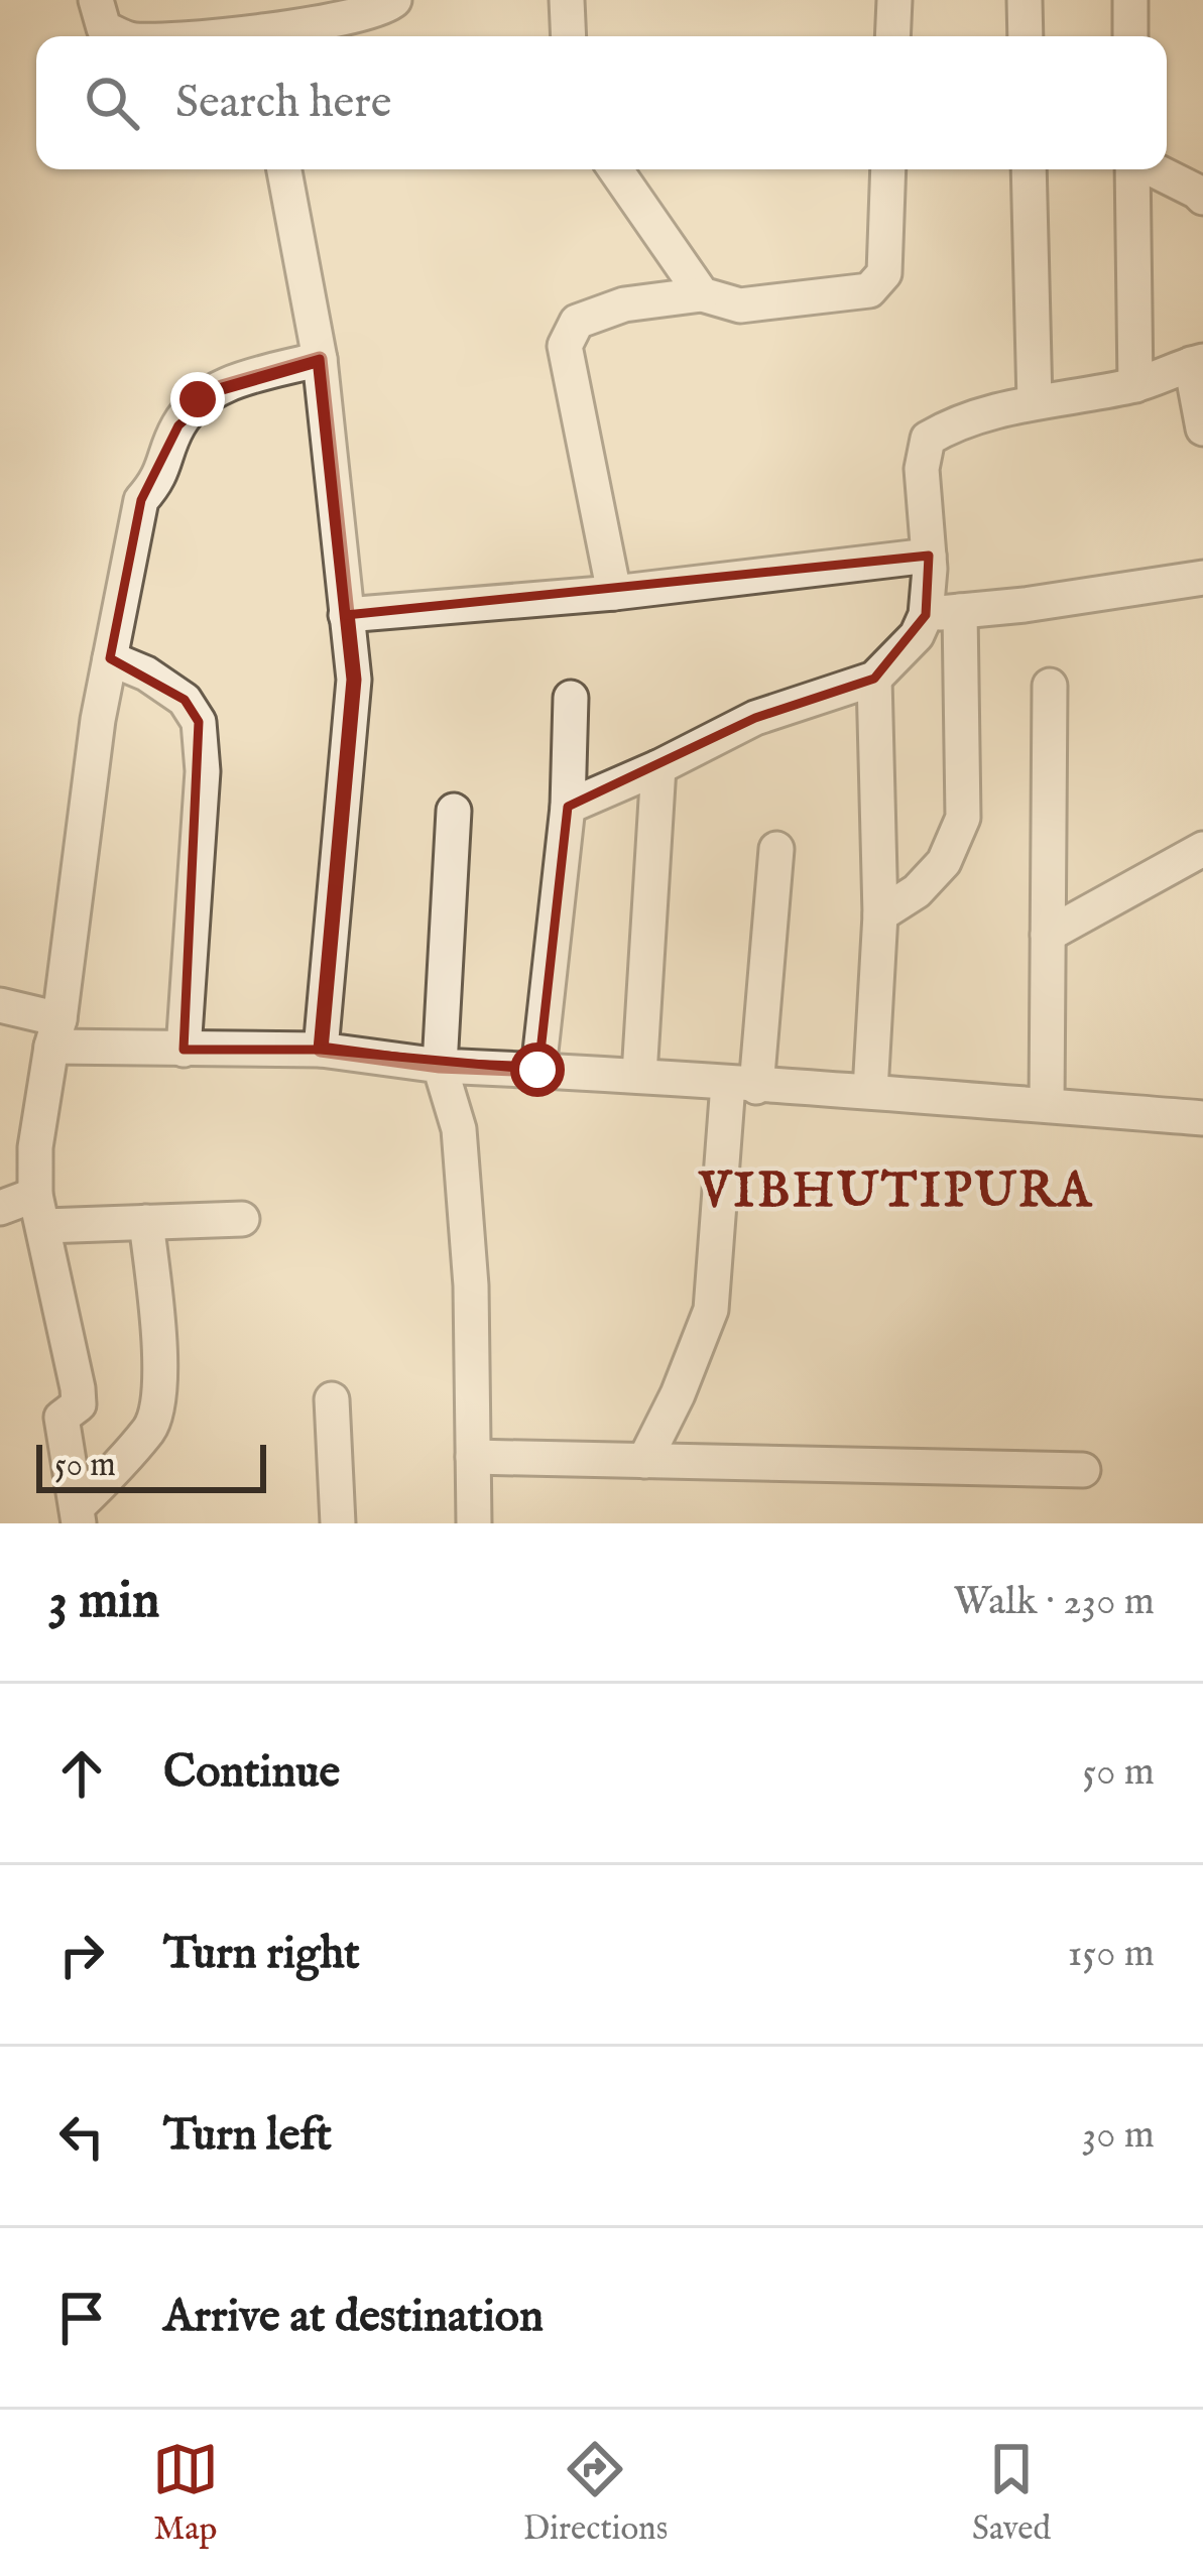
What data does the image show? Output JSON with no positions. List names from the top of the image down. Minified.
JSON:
{"districts":["VIBHUTIPURA"],"scale_bar":"50 m","page":{"search":"Search here","scale":"50 m","heading":["3 min","Walk · 230 m"],"list":[["Continue","50 m"],["Turn right","150 m"],["Turn left","30 m"],"Arrive at destination"],"nav":["Map","Directions","Saved"]}}
